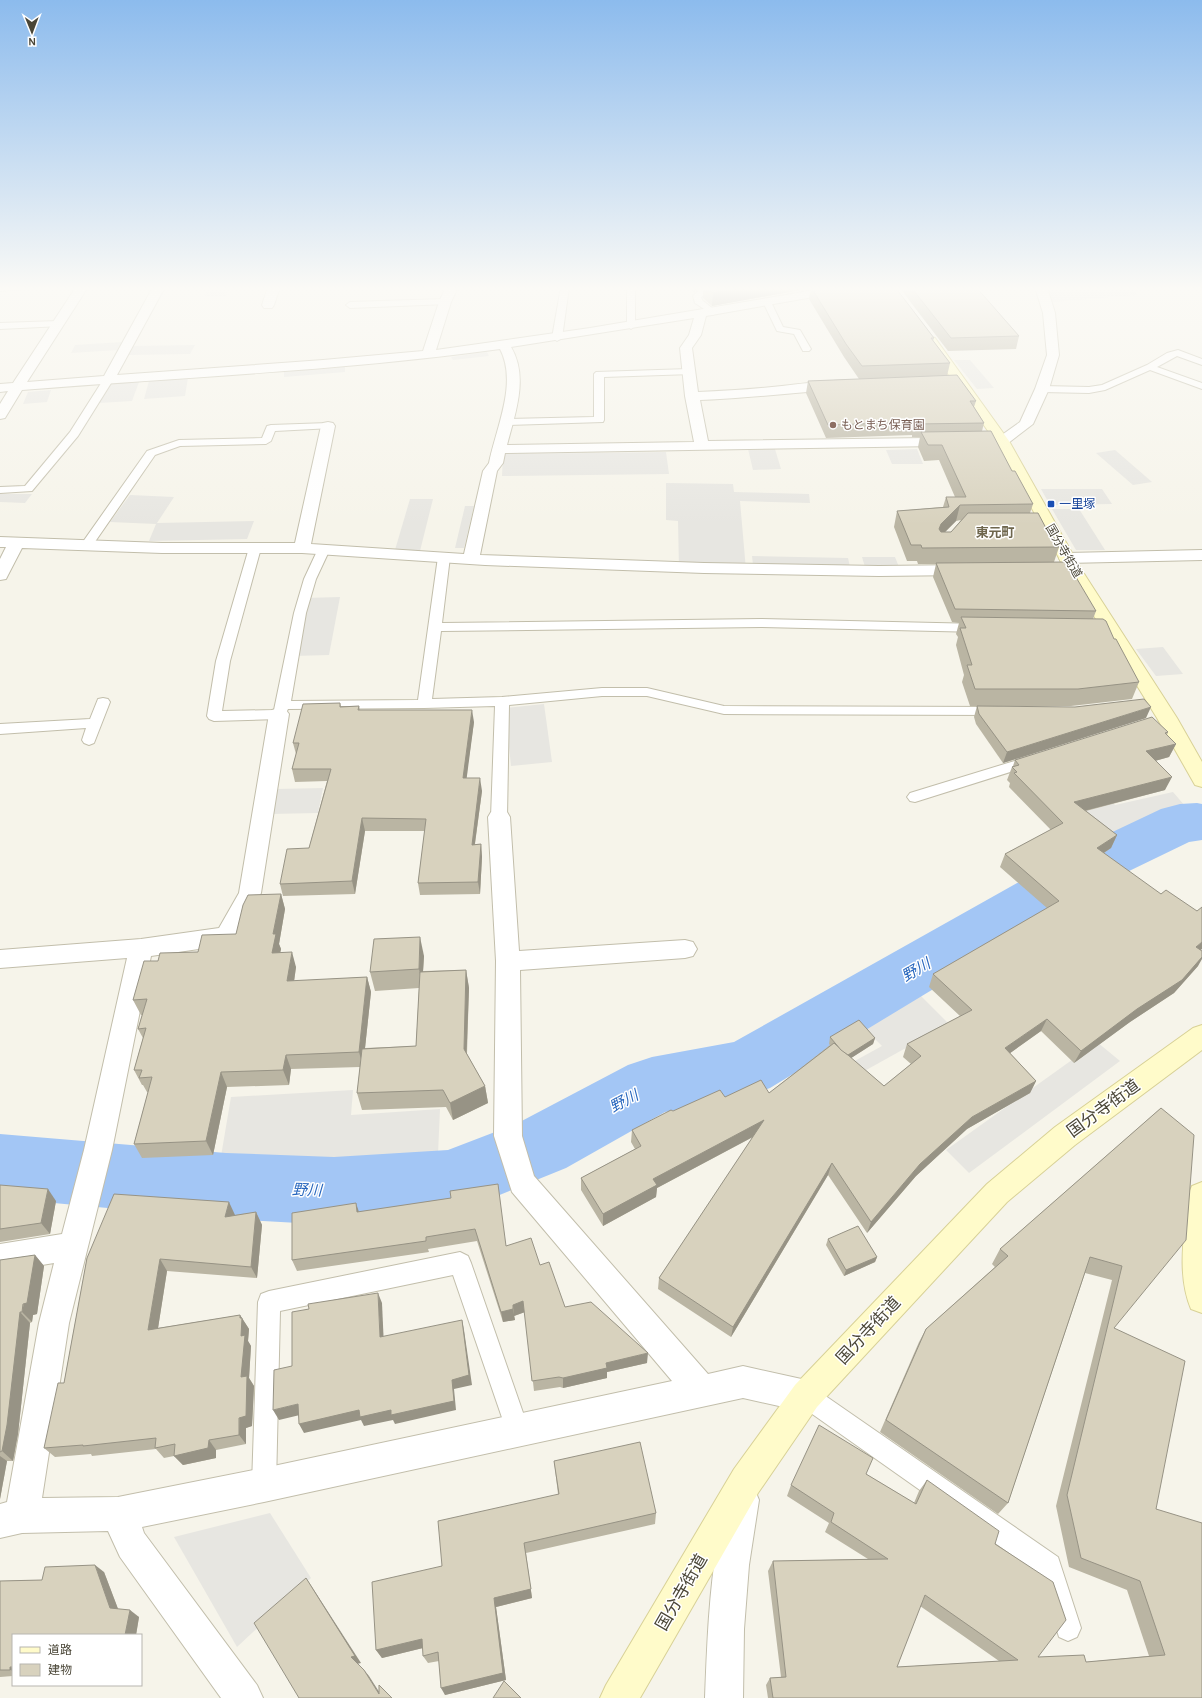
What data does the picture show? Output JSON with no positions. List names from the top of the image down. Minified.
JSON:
{"streets":{"main road":["国分寺街道"]},"districts":["東元町"],"water":["野川"],"places":{"other":["もとまち保育園"],"transit":["一里塚"]},"legend":["道路","建物"],"north":"bottom"}
